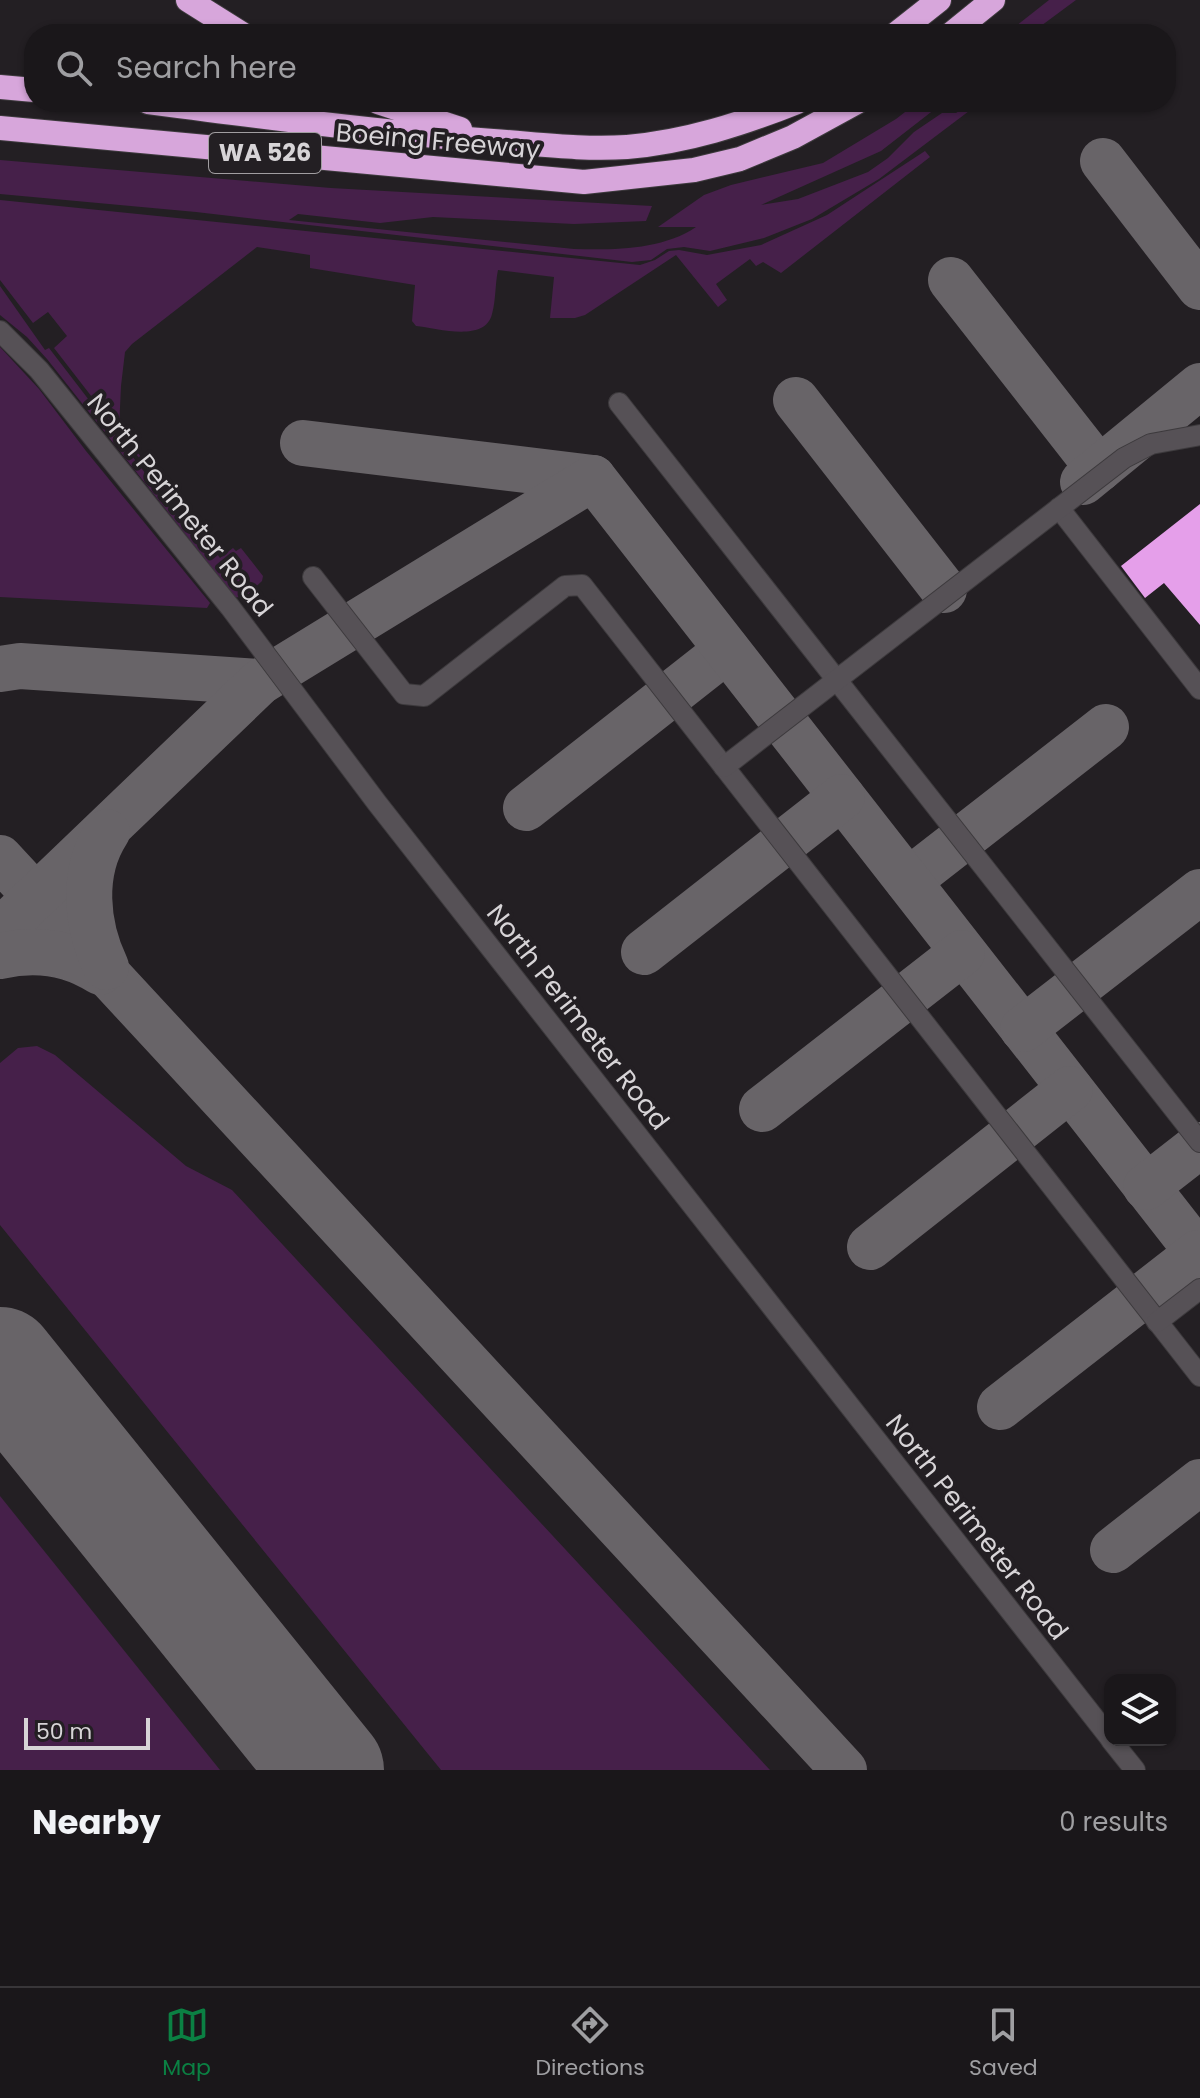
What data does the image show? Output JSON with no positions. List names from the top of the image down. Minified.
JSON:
{"streets":{"highway":["Boeing Freeway","WA 526"],"street":["North Perimeter Road"]},"scale_bar":"50 m","page":{"search":"Search here","scale":"50 m","heading":["Nearby","0 results"],"nav":["Map","Directions","Saved"]}}
